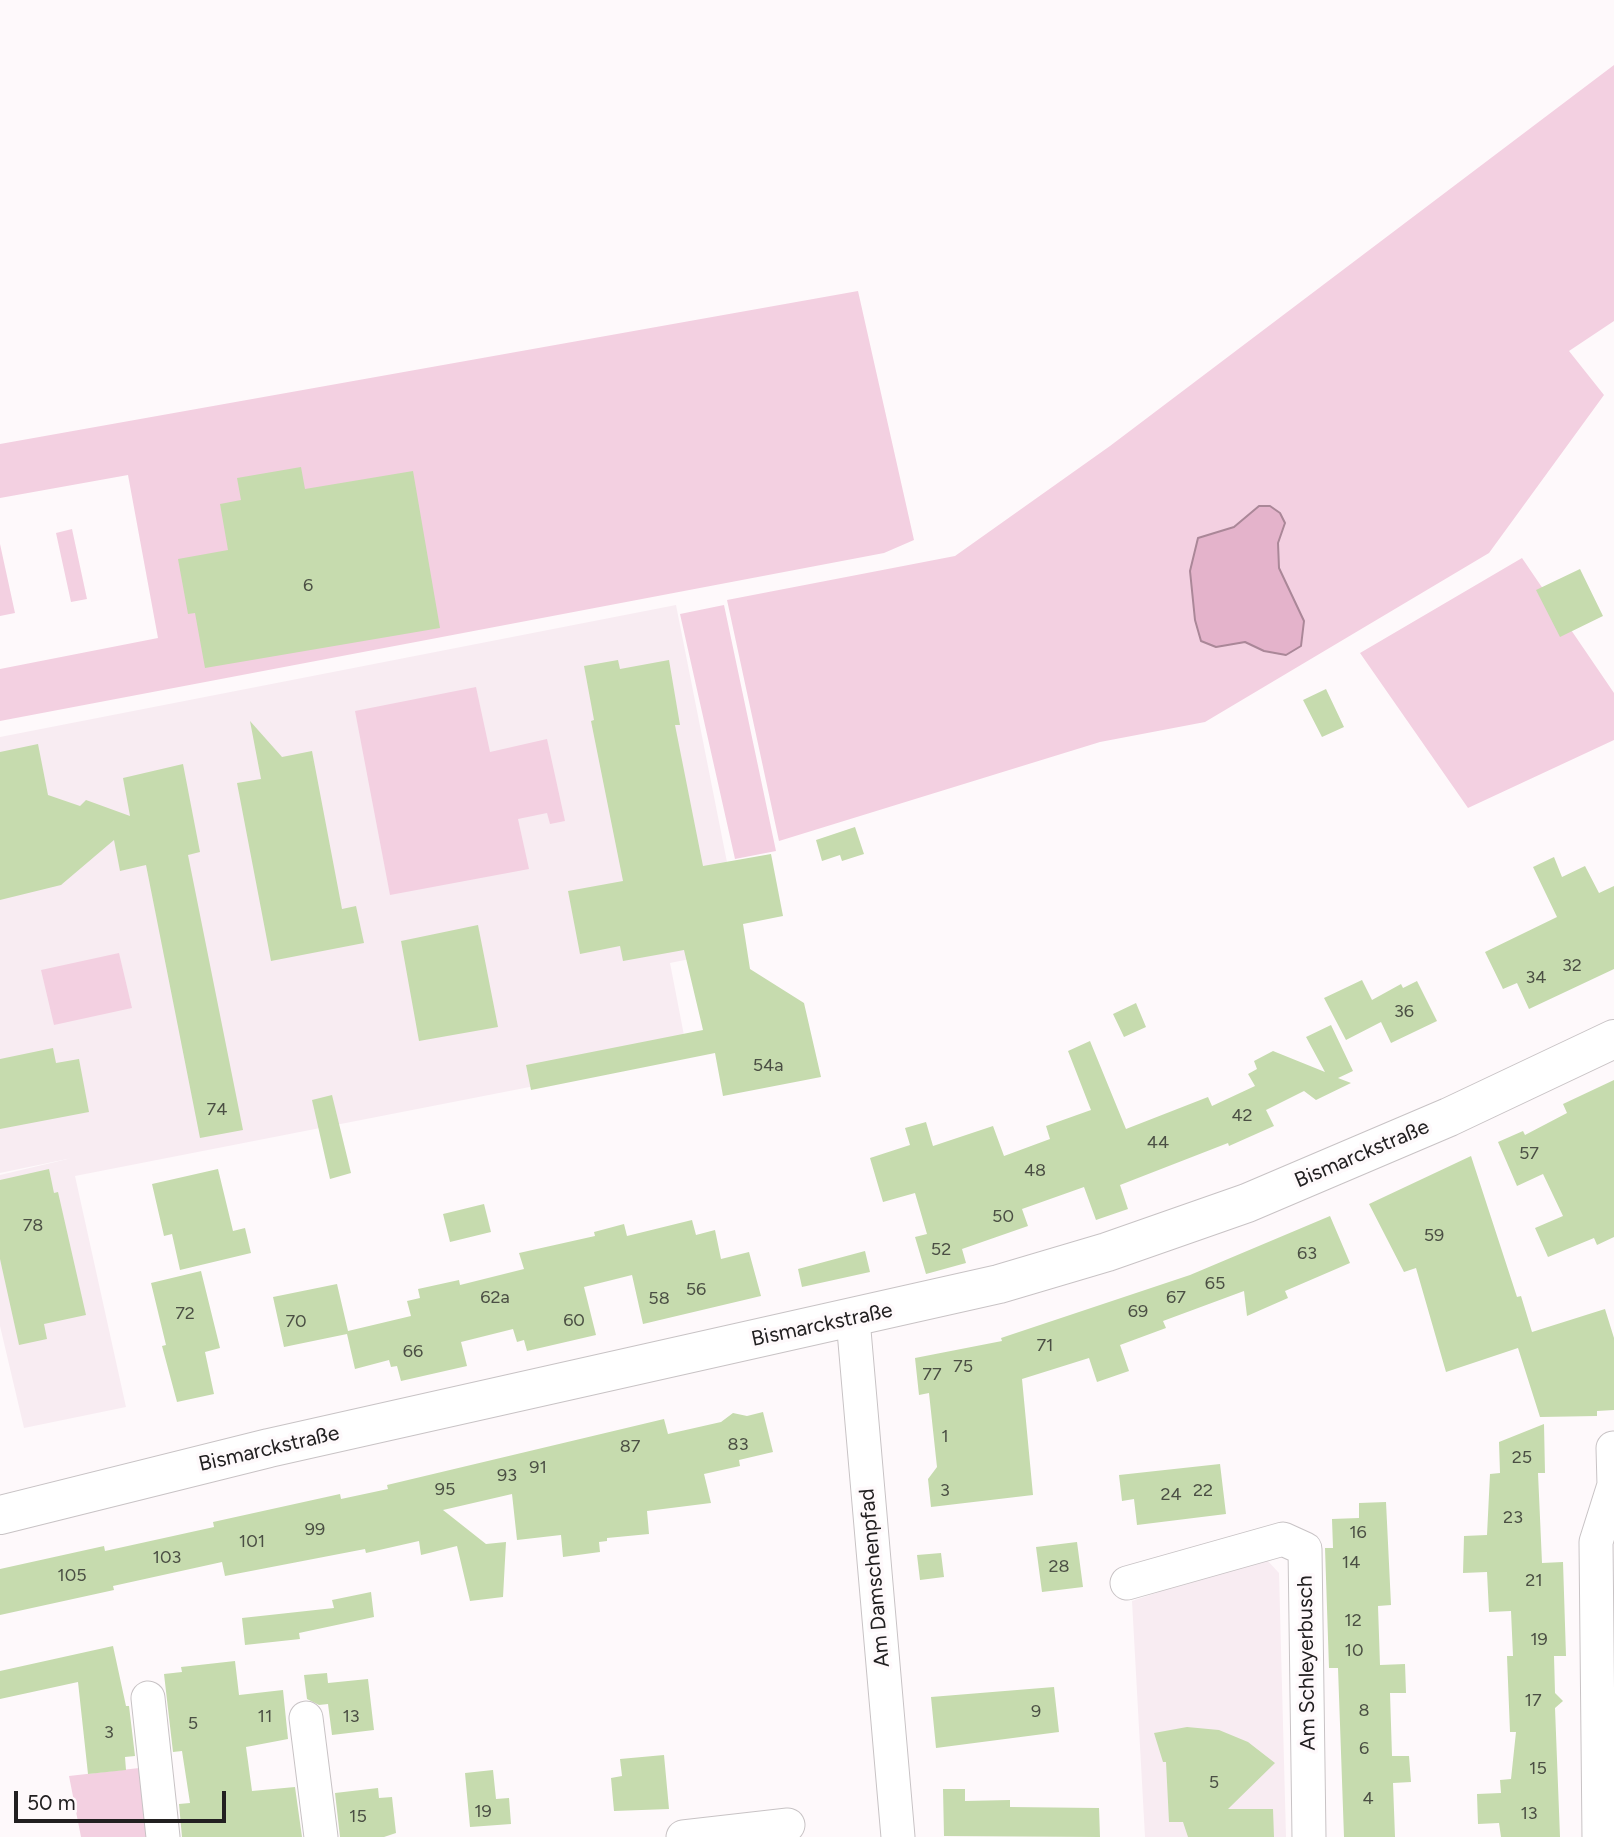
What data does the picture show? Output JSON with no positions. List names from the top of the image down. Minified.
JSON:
{"streets":{"street":["Bismarckstraße","Am Damschenpfad","Am Schleyerbusch"]},"crossings":[["Bismarckstraße","Am Damschenpfad"]],"house_numbers":["6","32","34","36","54a","74","42","44","57","48","50","78","59","52","63","65","56","62a","67","58","69","72","60","70","71","66","75","77","1","83","87","25","91","93","95","3","22","24","23","99","16","101","103","14","28","105","21","12","19","10","17","8","9","11","13","5","3","6","15","5","4","19","13","15"],"scale_bar":"50 m"}
